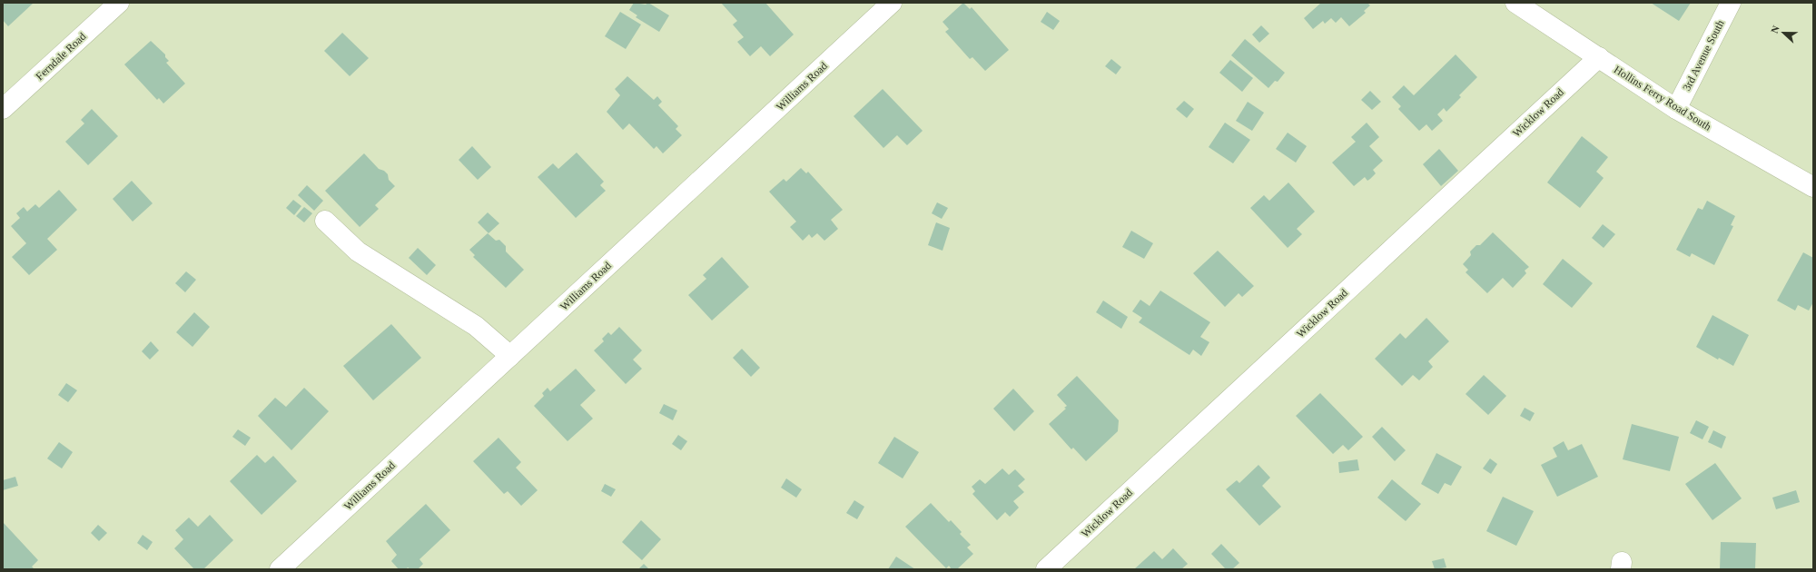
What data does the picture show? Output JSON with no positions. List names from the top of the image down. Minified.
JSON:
{"streets":{"street":["3rd Avenue South","Ferndale Road","Williams Road","Hollins Ferry Road South","Wicklow Road"]},"crossings":[["3rd Avenue South","Hollins Ferry Road South"],["Hollins Ferry Road South","Wicklow Road"]],"north":"left"}
